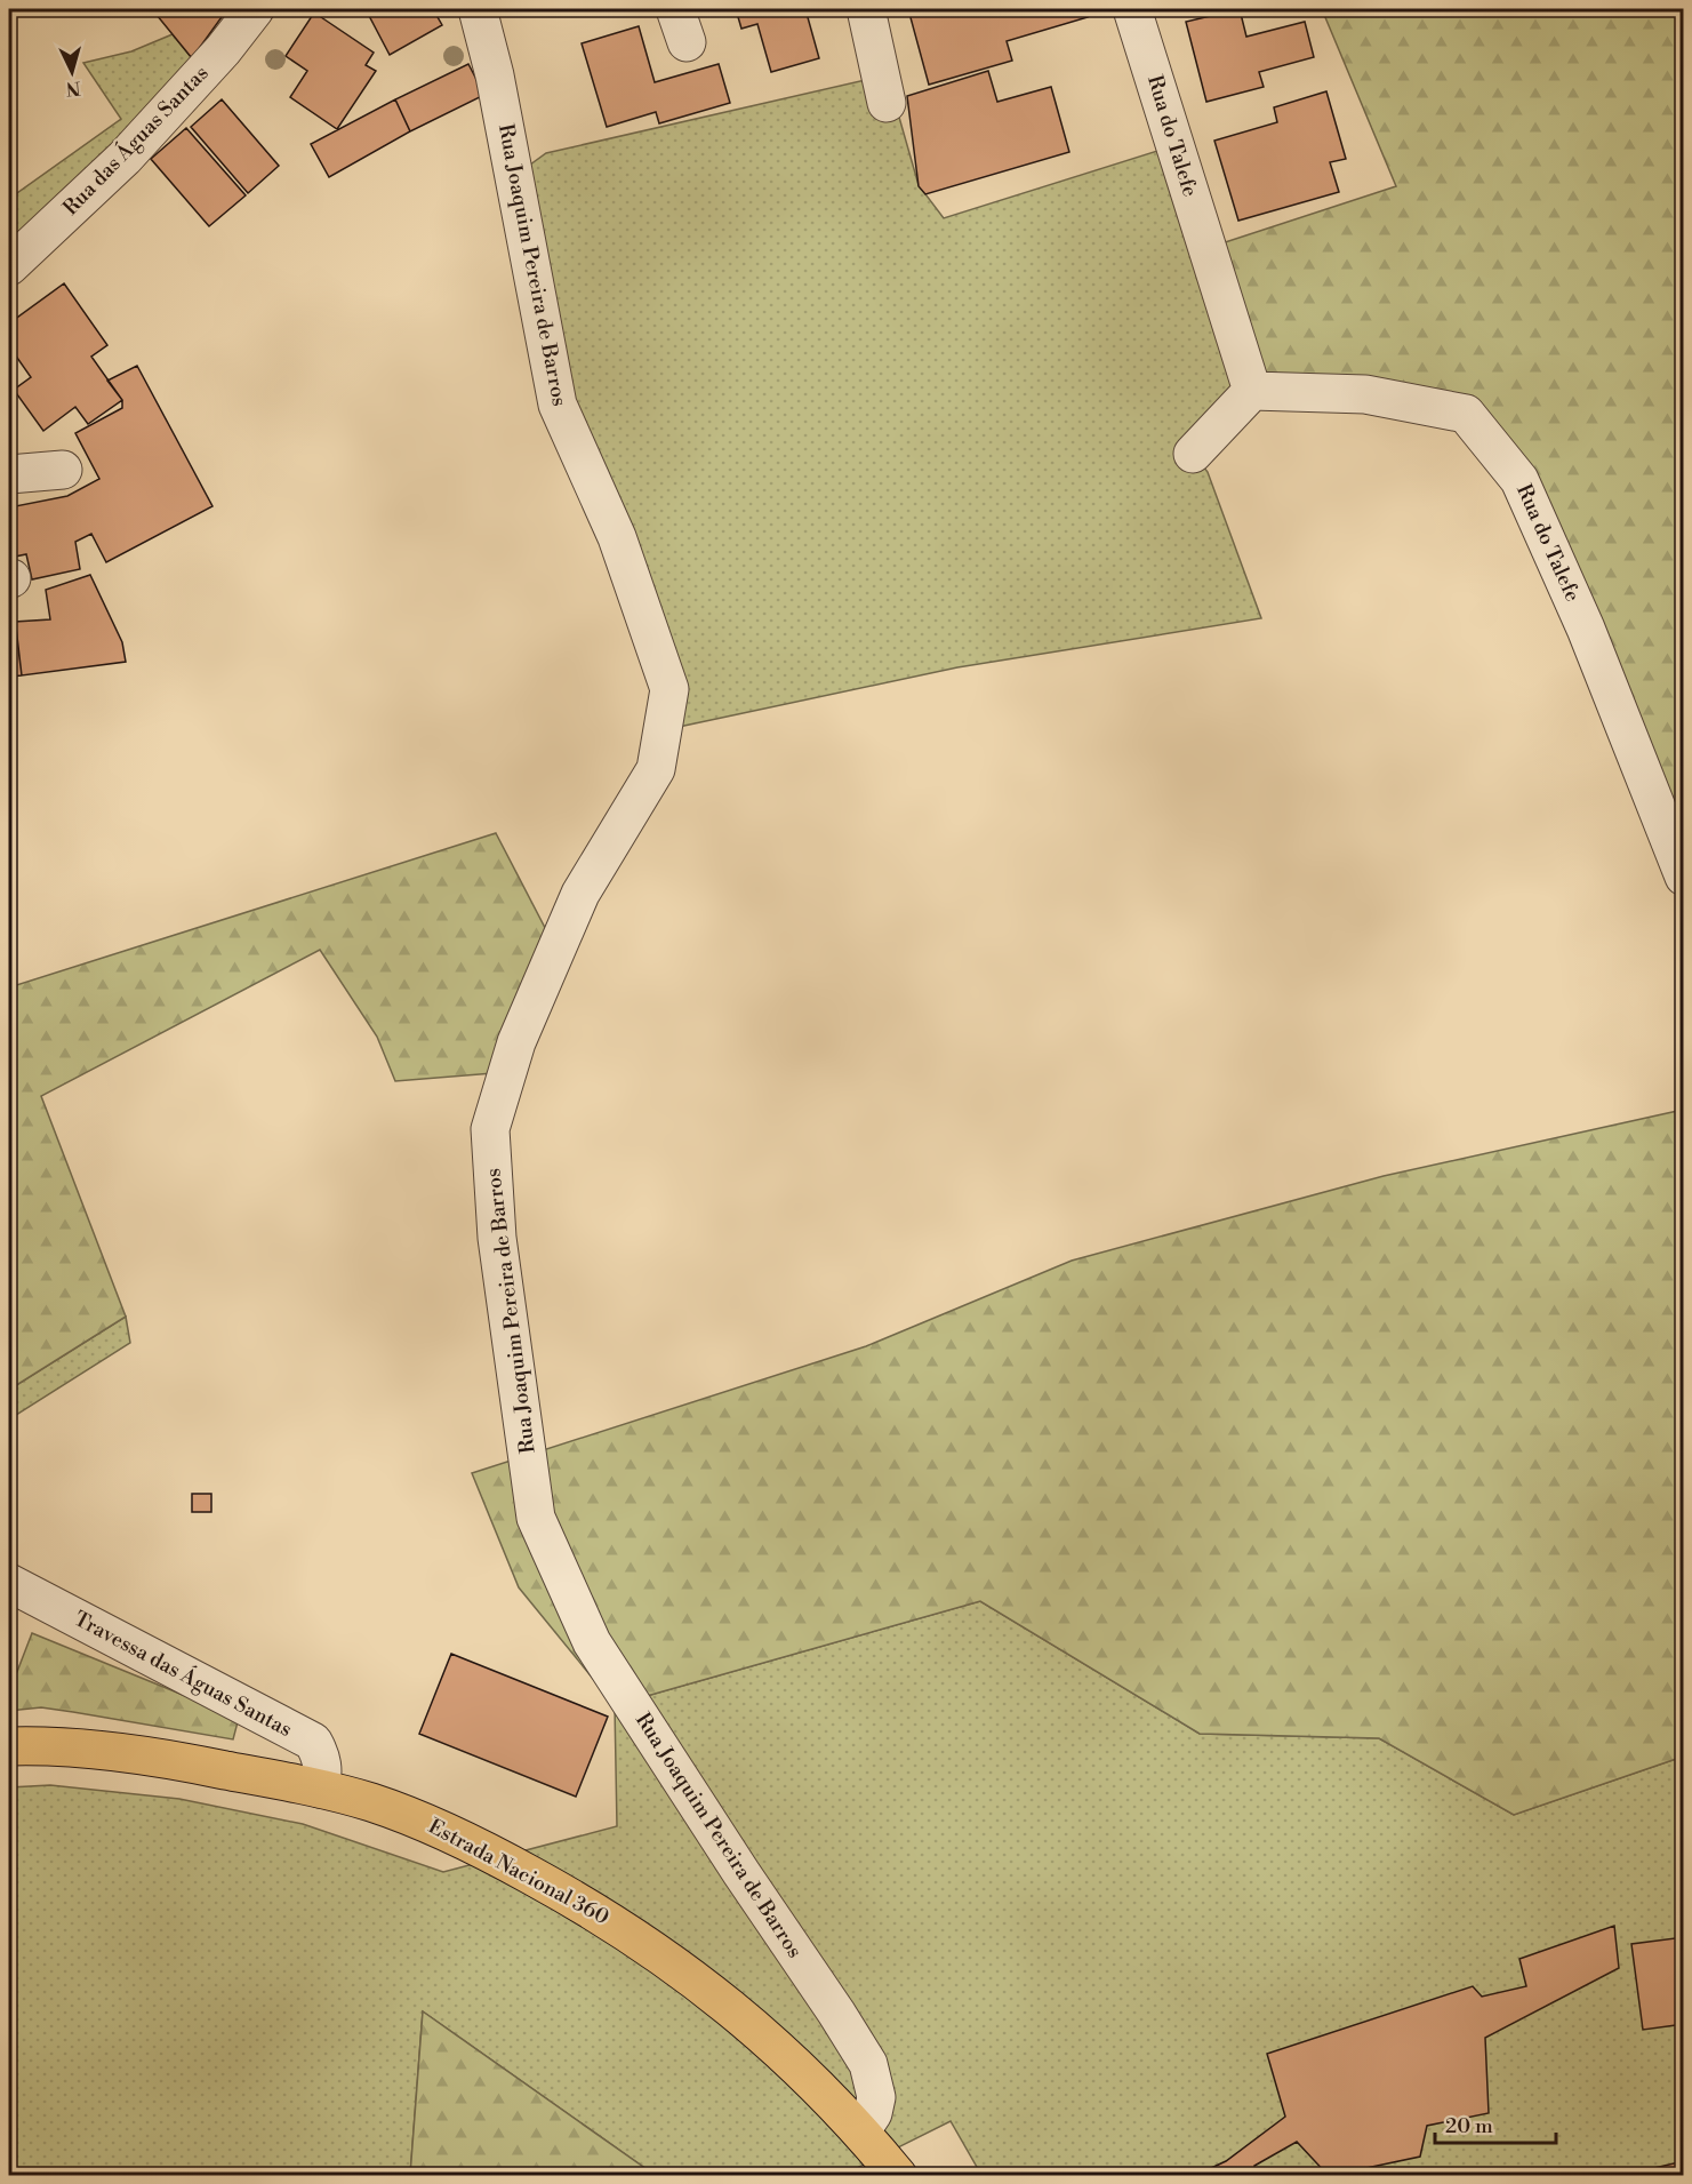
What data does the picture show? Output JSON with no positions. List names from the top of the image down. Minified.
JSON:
{"streets":{"main road":["Estrada Nacional 360"],"street":["Rua do Talefe","Rua das Águas Santas","Rua Joaquim Pereira de Barros","Travessa das Águas Santas"]},"crossings":[["Rua Joaquim Pereira de Barros","Estrada Nacional 360"],["Travessa das Águas Santas","Estrada Nacional 360"]],"scale_bar":"20 m","north":"bottom"}
